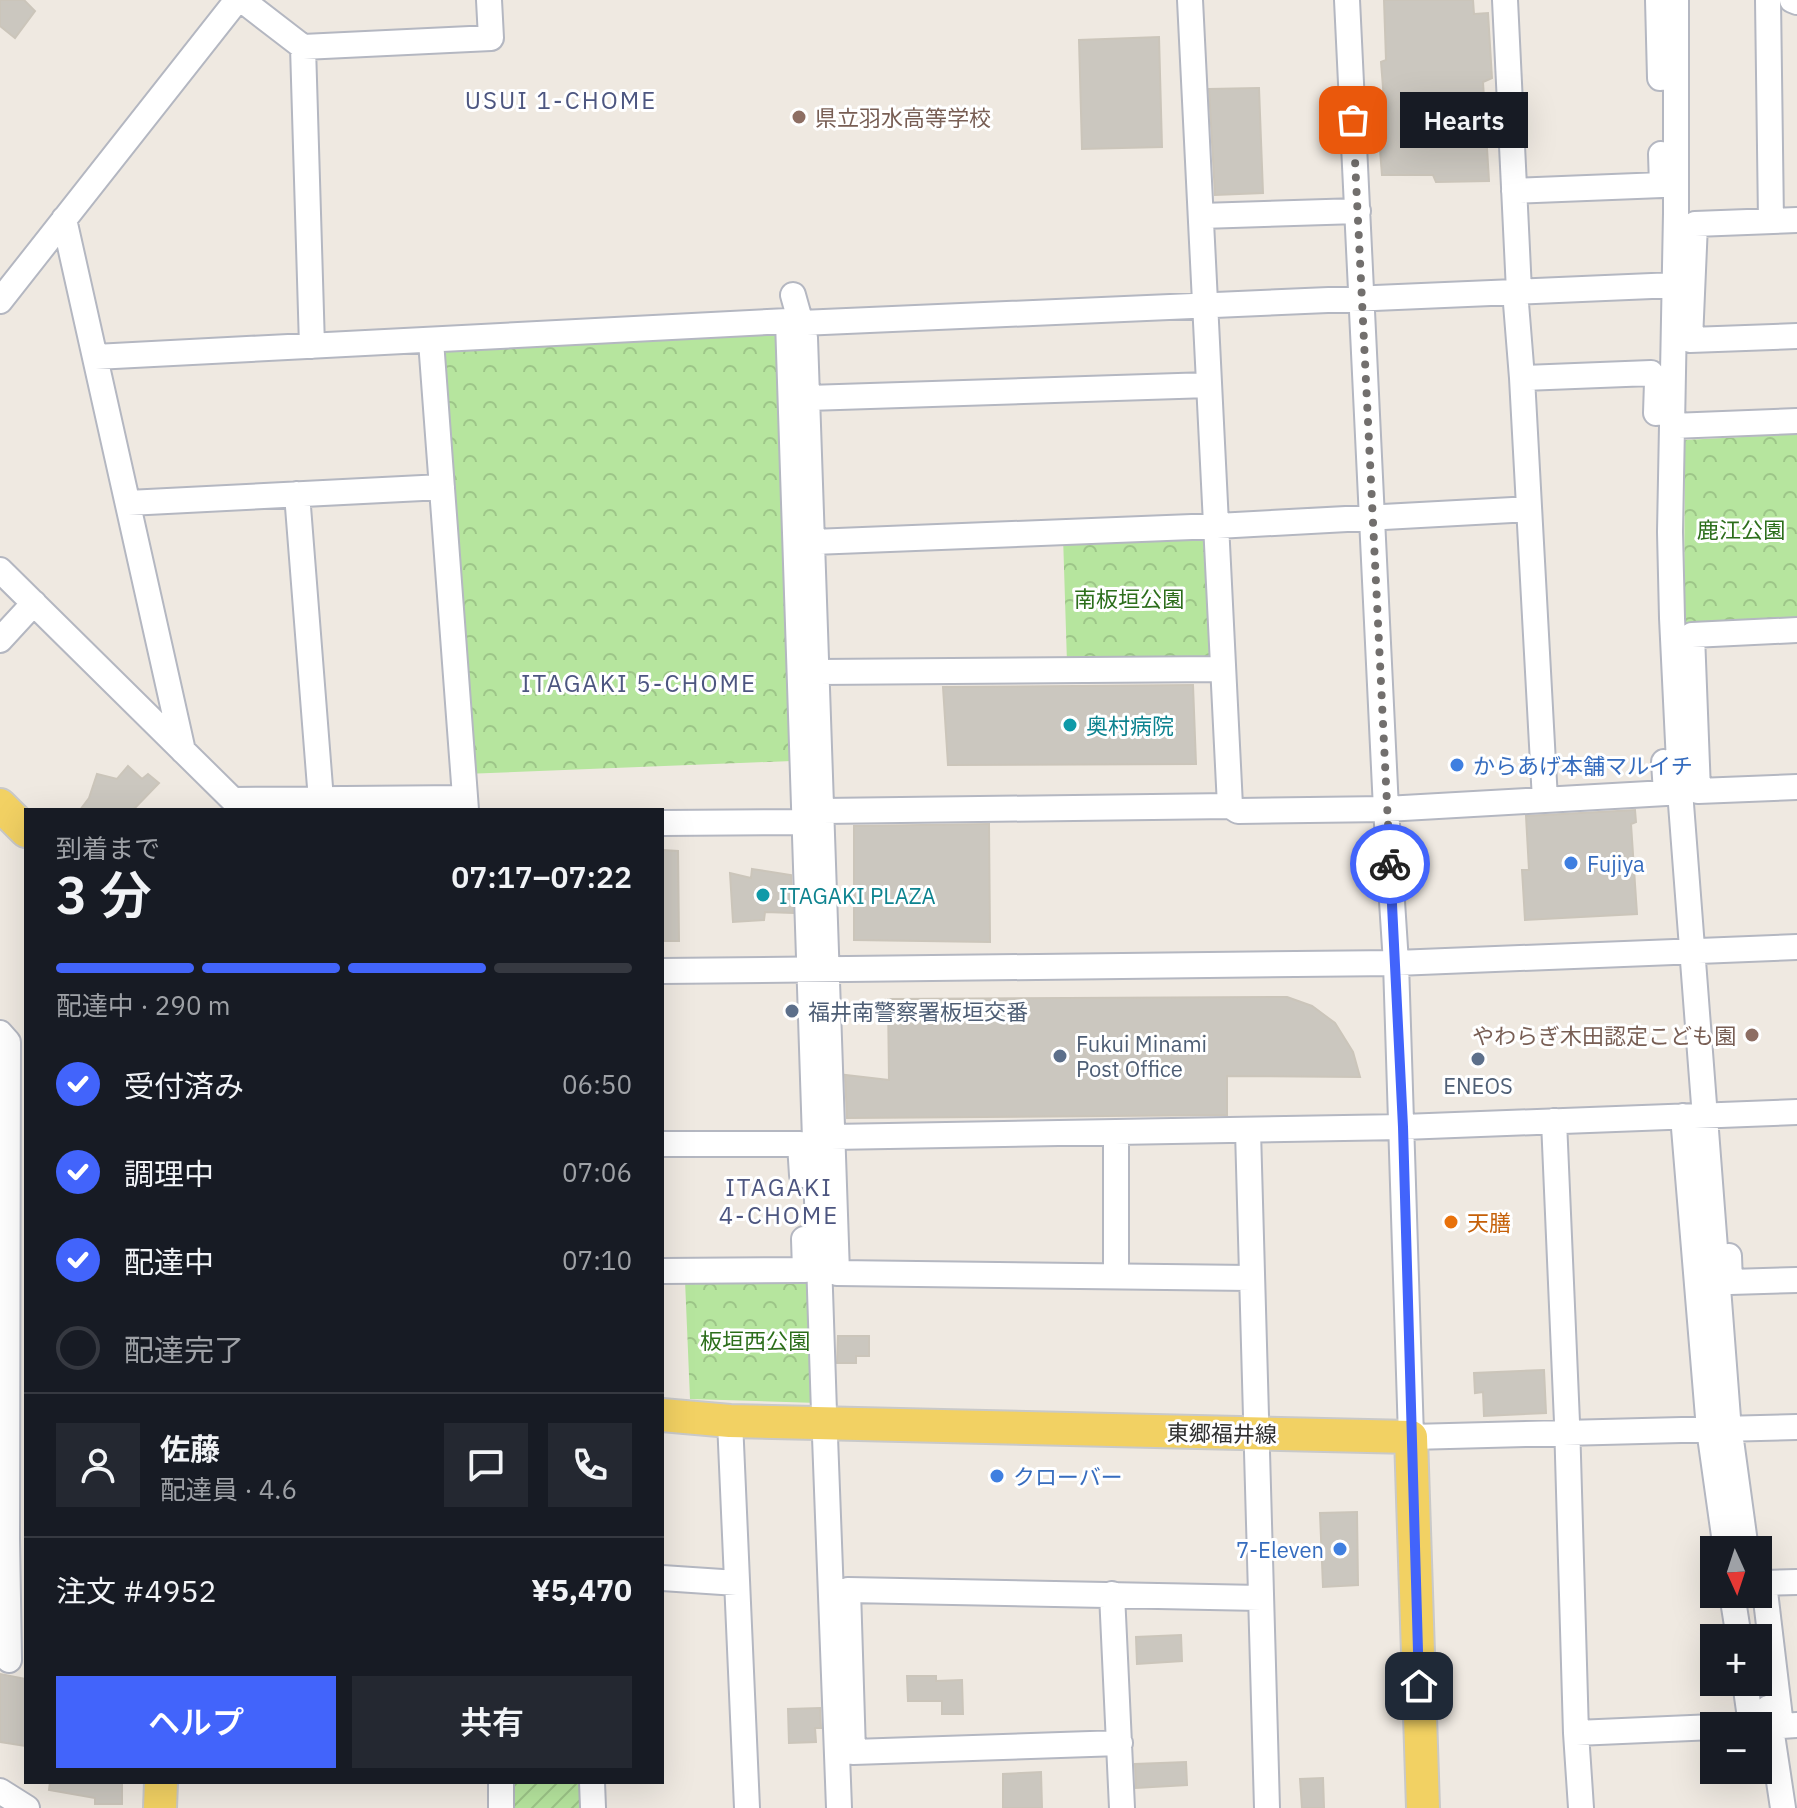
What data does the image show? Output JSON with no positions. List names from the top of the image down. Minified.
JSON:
{"streets":{"main road":["東郷福井線"]},"districts":["USUI 1-CHOME","ITAGAKI 5-CHOME","ITAGAKI 4-CHOME"],"parks":["鹿江公園","南板垣公園","板垣西公園"],"places":["県立羽水高等学校","Hearts","奥村病院","からあげ本舗マルイチ","Fujiya","ITAGAKI PLAZA","福井南警察署板垣交番","やわらぎ木田認定こども園","Fukui Minami Post Office","ENEOS","天膳","クローバー","7-Eleven"],"north":"bottom","page":{"bubble":"Hearts","heading":["3 分","到着まで","07:17–07:22"],"panel":["佐藤","配達員 · 4.6","注文 #4952","¥5,470"],"bar":"配達中 · 290 m","list":[["受付済み","06:50"],["調理中","07:06"],["配達中","07:10"],"配達完了"],"map_buttons":["+","−"],"buttons":["ヘルプ","共有"]}}
